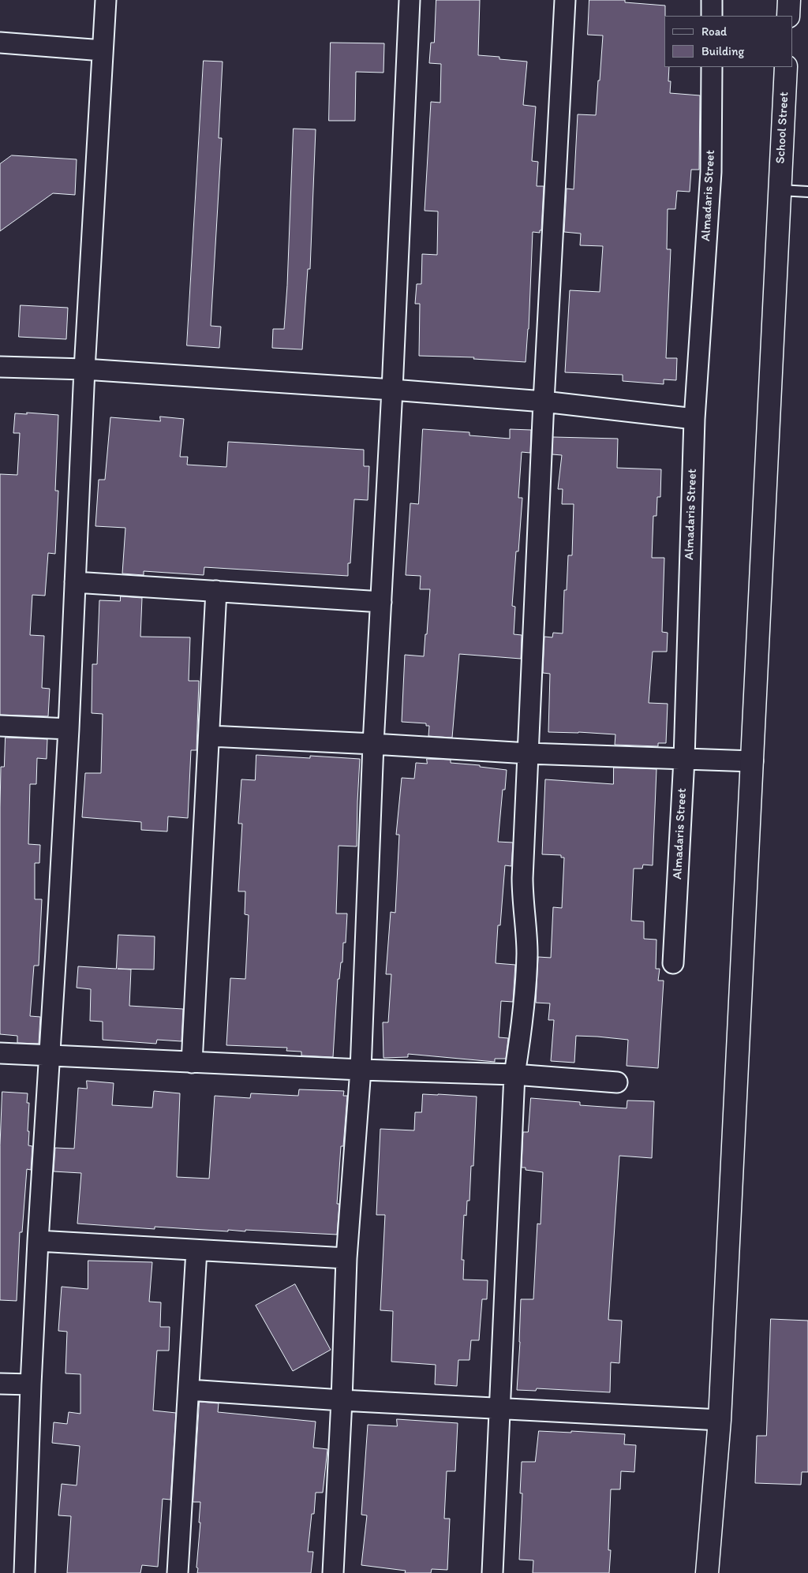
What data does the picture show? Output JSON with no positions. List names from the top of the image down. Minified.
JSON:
{"streets":{"street":["School Street","Almadaris Street"]},"legend":["Road","Building"]}
